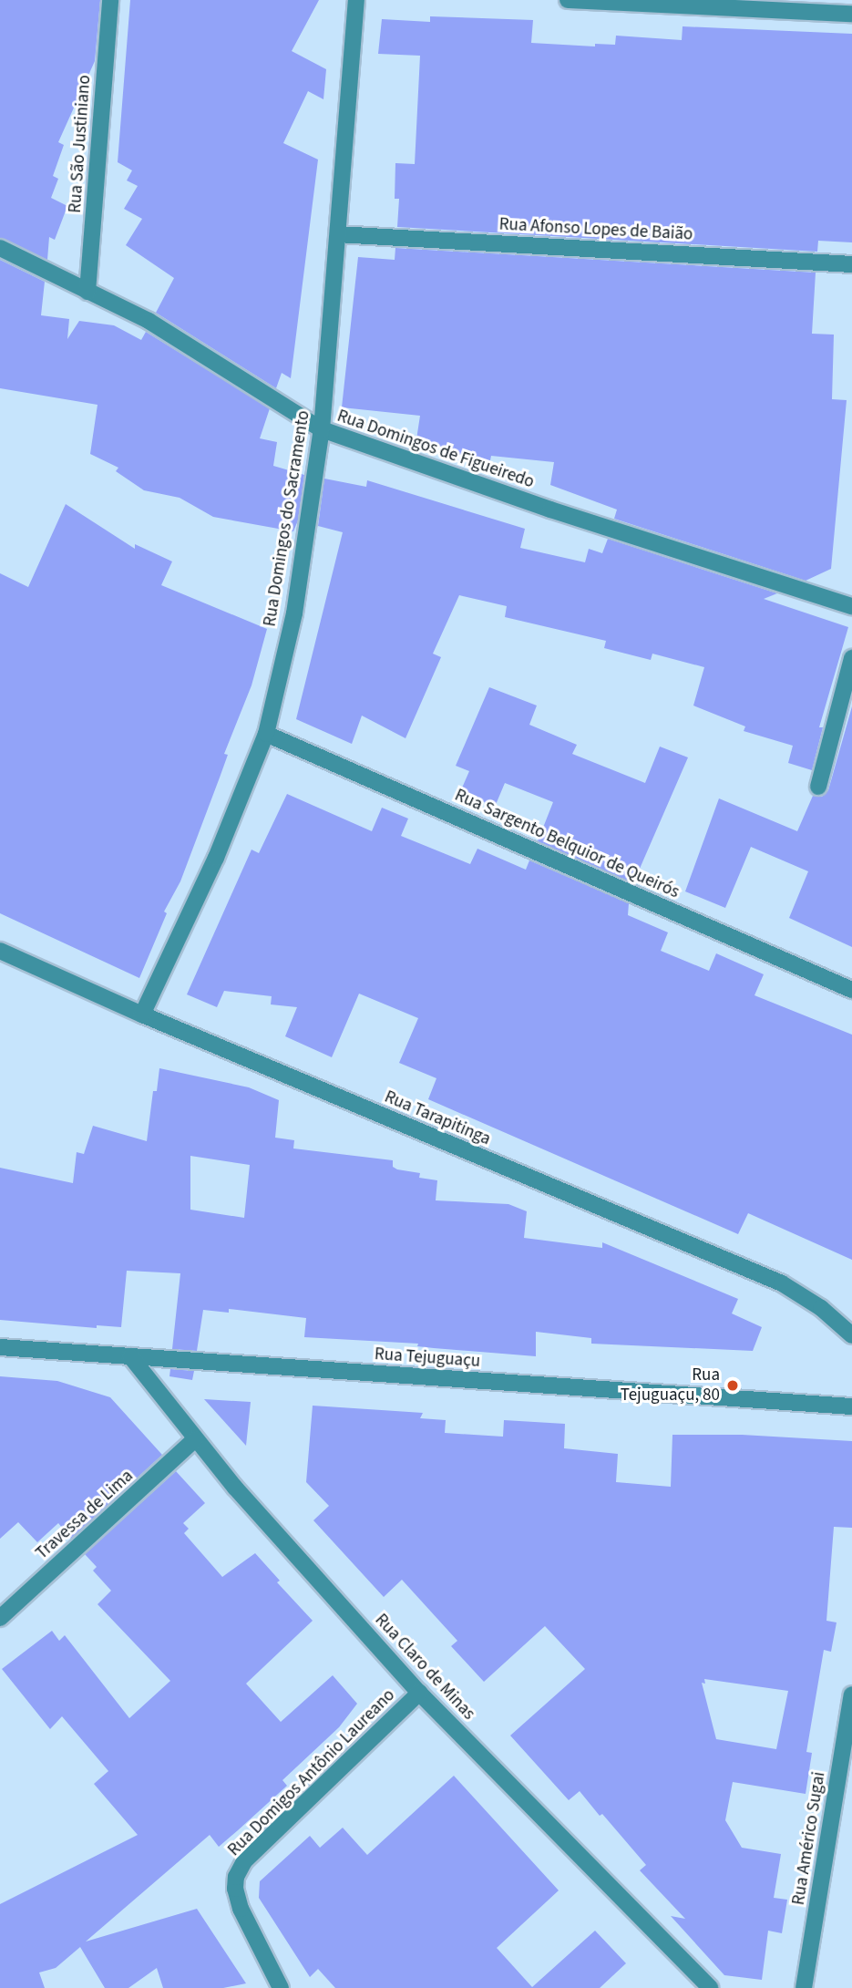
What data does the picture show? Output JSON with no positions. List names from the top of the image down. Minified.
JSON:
{"streets":{"street":["Rua São Justiniano","Rua Afonso Lopes de Baião","Rua Domingos de Figueiredo","Rua Domingos do Sacramento","Rua Sargento Belquior de Queirós","Rua Tarapitinga","Rua Tejuguaçu","Travessa de Lima","Rua Claro de Minas","Rua Domigos Antônio Laureano","Rua Américo Sugai"]},"crossings":[["Rua São Justiniano","Rua Domingos de Figueiredo"],["Rua Afonso Lopes de Baião","Rua Domingos do Sacramento"],["Rua Domingos de Figueiredo","Rua Domingos do Sacramento"],["Rua Domingos do Sacramento","Rua Sargento Belquior de Queirós"],["Rua Domingos do Sacramento","Rua Tarapitinga"],["Rua Tejuguaçu","Rua Claro de Minas"],["Travessa de Lima","Rua Claro de Minas"],["Rua Claro de Minas","Rua Domigos Antônio Laureano"]],"places":["Rua Tejuguaçu, 80"]}
